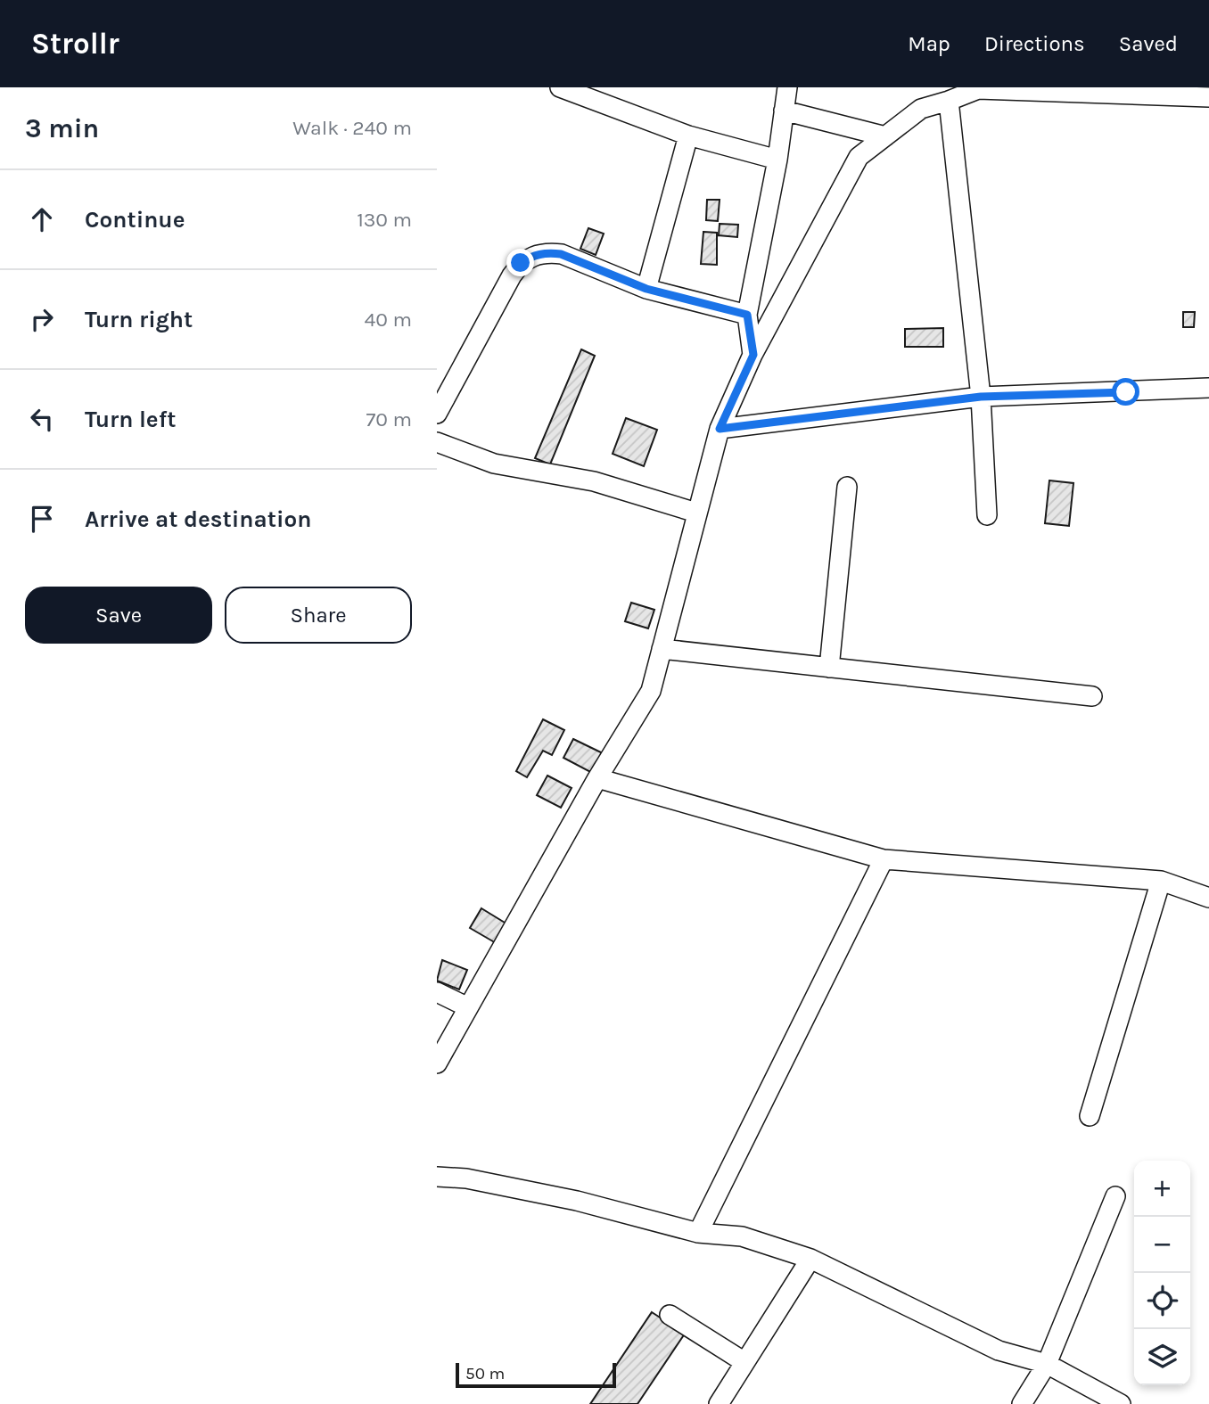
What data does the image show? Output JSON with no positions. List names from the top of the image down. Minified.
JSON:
{"scale_bar":"50 m","page":{"header":"Strollr","nav":["Map","Directions","Saved"],"heading":["3 min","Walk · 240 m"],"list":[["Continue","130 m"],["Turn right","40 m"],["Turn left","70 m"],"Arrive at destination"],"buttons":["Save","Share"],"map_buttons":["+","−"],"scale":"50 m"}}
